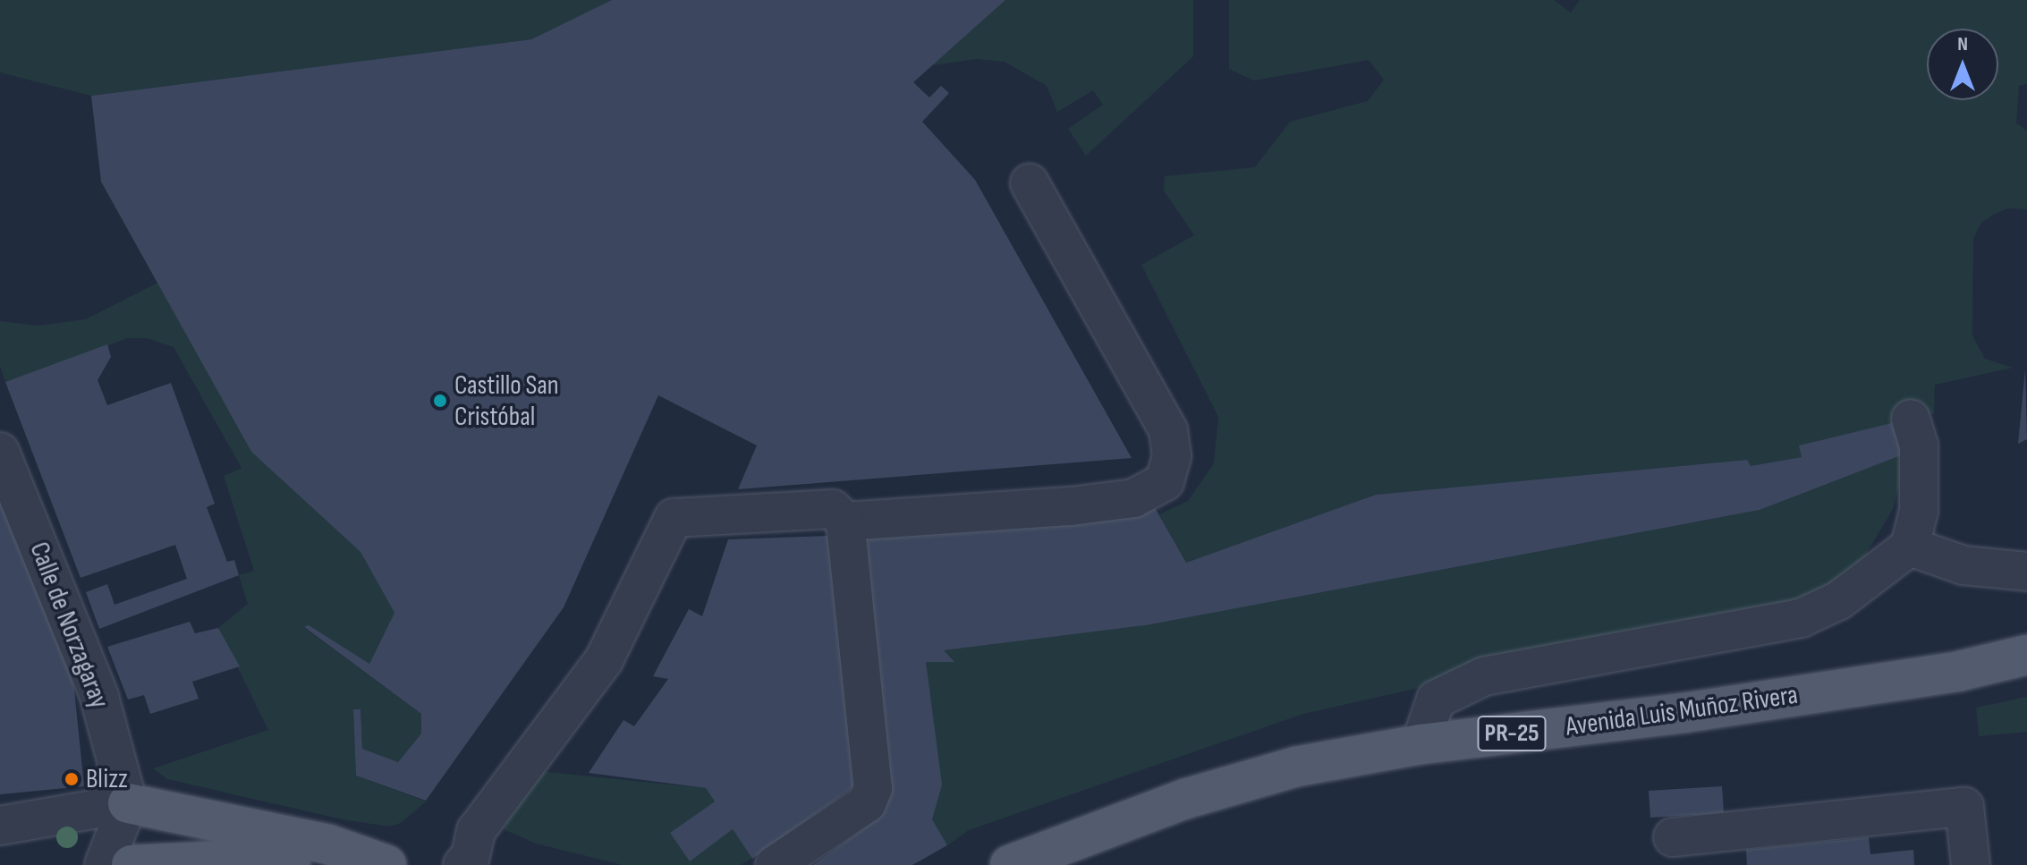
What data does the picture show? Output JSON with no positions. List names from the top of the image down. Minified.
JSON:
{"streets":{"main road":["Avenida Luis Muñoz Rivera","PR-25"],"street":["Calle de Norzagaray"]},"places":["Castillo San Cristóbal","Blizz"],"north":"top"}
